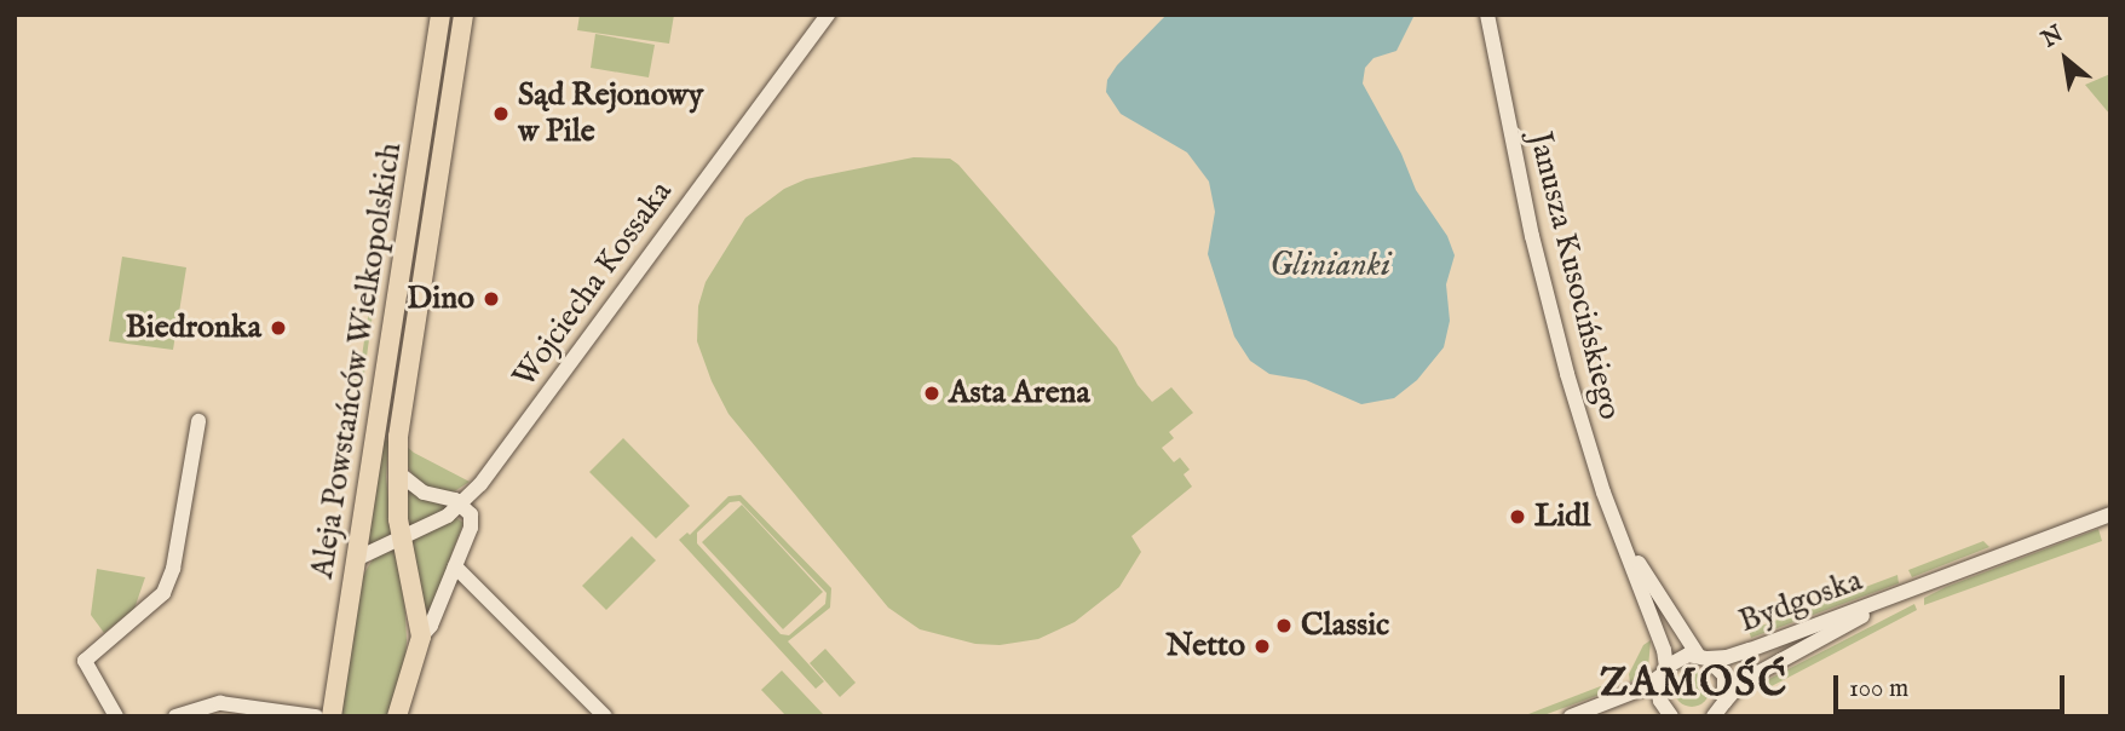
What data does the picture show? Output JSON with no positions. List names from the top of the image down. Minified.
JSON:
{"streets":{"main road":["Aleja Powstańców Wielkopolskich"],"street":["Janusza Kusocińskiego","Wojciecha Kossaka","Bydgoska"]},"crossings":[["Janusza Kusocińskiego","Bydgoska"],["Wojciecha Kossaka","Aleja Powstańców Wielkopolskich"]],"districts":["ZAMOŚĆ"],"water":["Glinianki"],"places":["Sąd Rejonowy w Pile","Dino","Biedronka","Asta Arena","Lidl","Classic","Netto"],"scale_bar":"100 m","north":"top left"}
